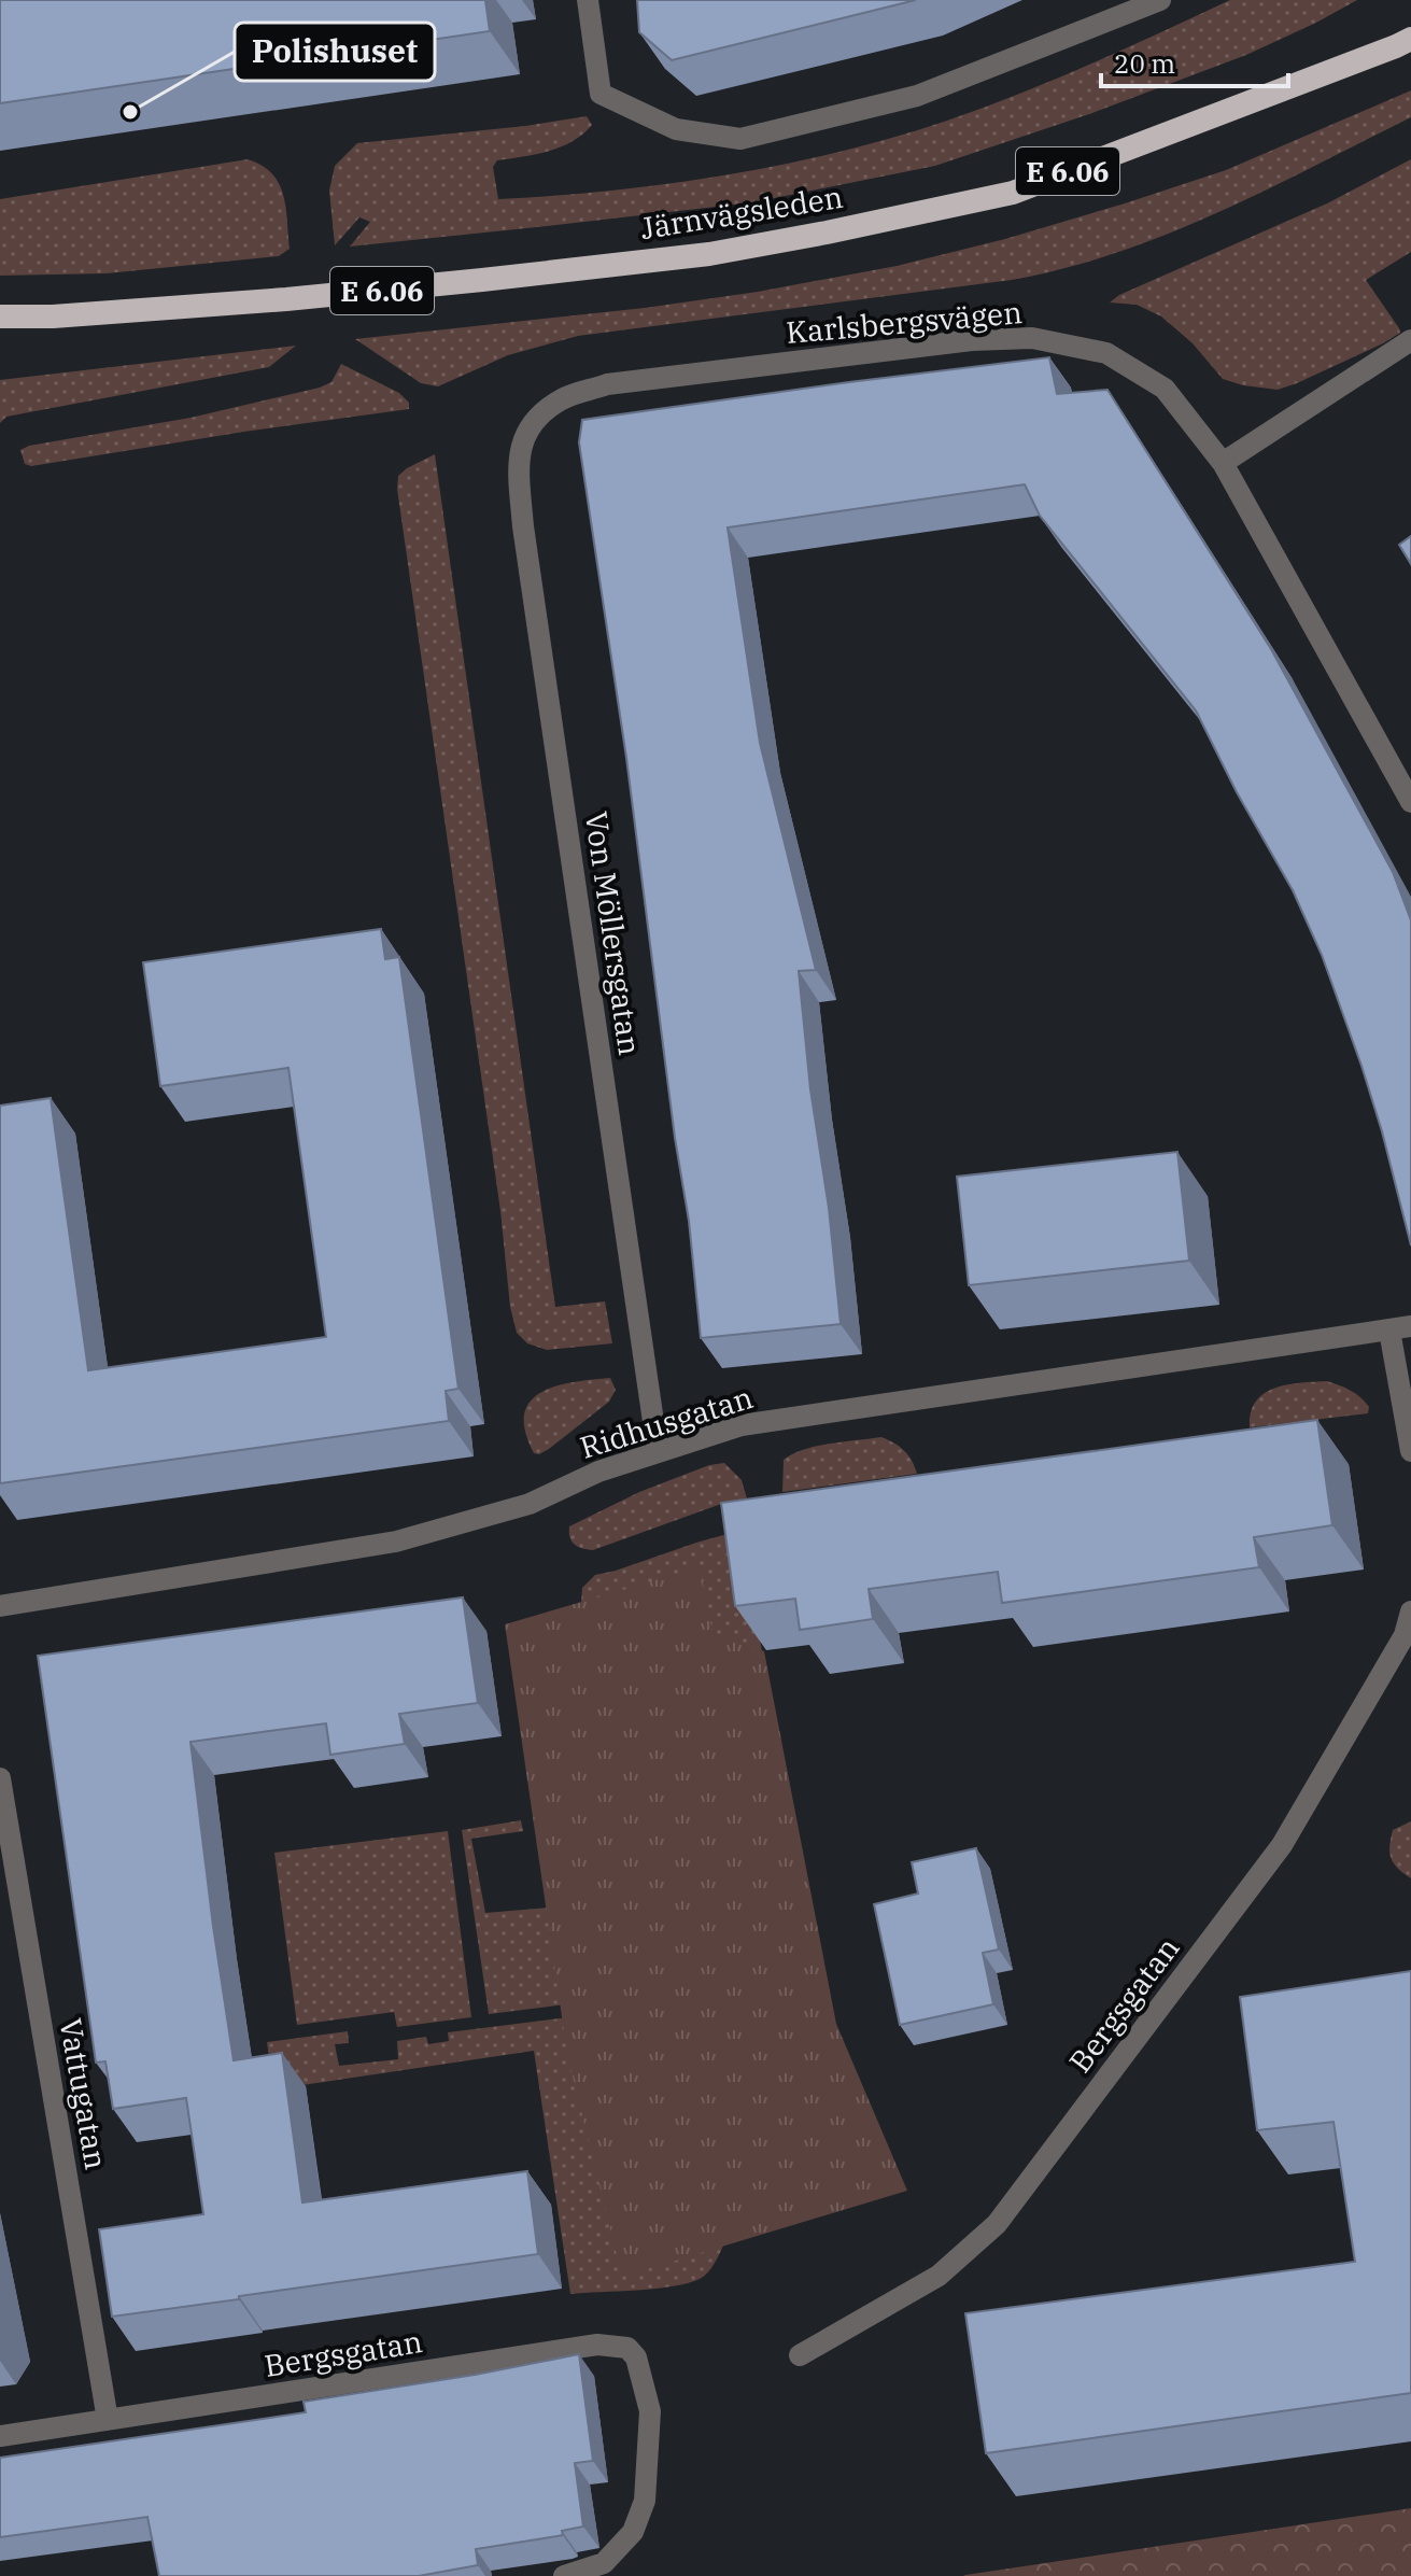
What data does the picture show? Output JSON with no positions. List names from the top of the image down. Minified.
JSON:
{"streets":{"highway":["E 6.06","Järnvägsleden"],"street":["Karlsbergsvägen","Von Möllersgatan","Ridhusgatan","Bergsgatan","Vattugatan"]},"crossings":[["Karlsbergsvägen","Von Möllersgatan"],["Von Möllersgatan","Ridhusgatan"],["Bergsgatan","Vattugatan"]],"places":["Polishuset"],"scale_bar":"20 m"}
